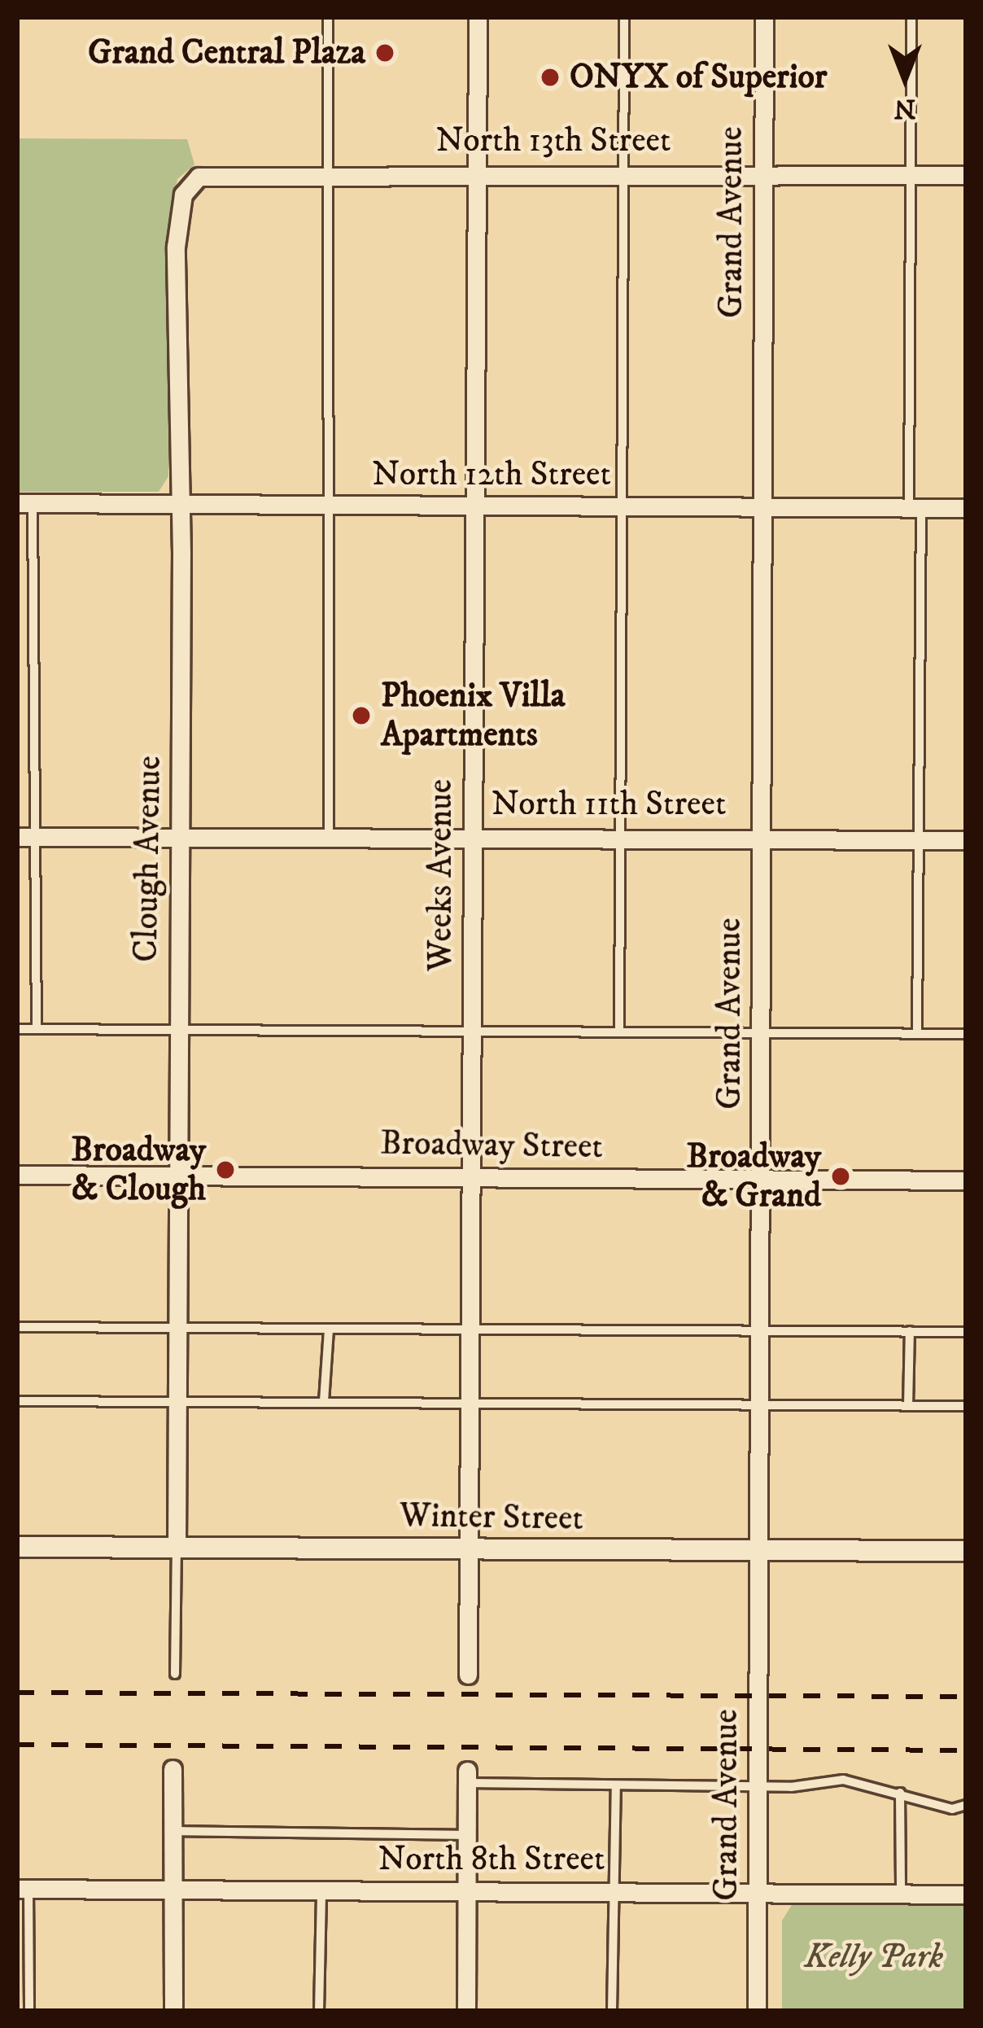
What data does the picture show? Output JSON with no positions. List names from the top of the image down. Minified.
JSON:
{"streets":{"street":["North 13th Street","Grand Avenue","North 12th Street","North 11th Street","Clough Avenue","Weeks Avenue","Broadway Street","Winter Street","North 8th Street"]},"crossings":[["North 13th Street","Grand Avenue"],["North 13th Street","Clough Avenue"],["North 13th Street","Weeks Avenue"],["Grand Avenue","North 12th Street"],["Grand Avenue","North 11th Street"],["Grand Avenue","Broadway Street"],["Grand Avenue","Winter Street"],["Grand Avenue","North 8th Street"],["North 12th Street","Clough Avenue"],["North 12th Street","Weeks Avenue"],["North 11th Street","Clough Avenue"],["North 11th Street","Weeks Avenue"],["Clough Avenue","Broadway Street"],["Clough Avenue","Winter Street"],["Weeks Avenue","Broadway Street"],["Weeks Avenue","Winter Street"]],"parks":["Kelly Park"],"places":["Grand Central Plaza","ONYX of Superior","Phoenix Villa Apartments","Broadway & Clough","Broadway & Grand"],"north":"bottom"}
